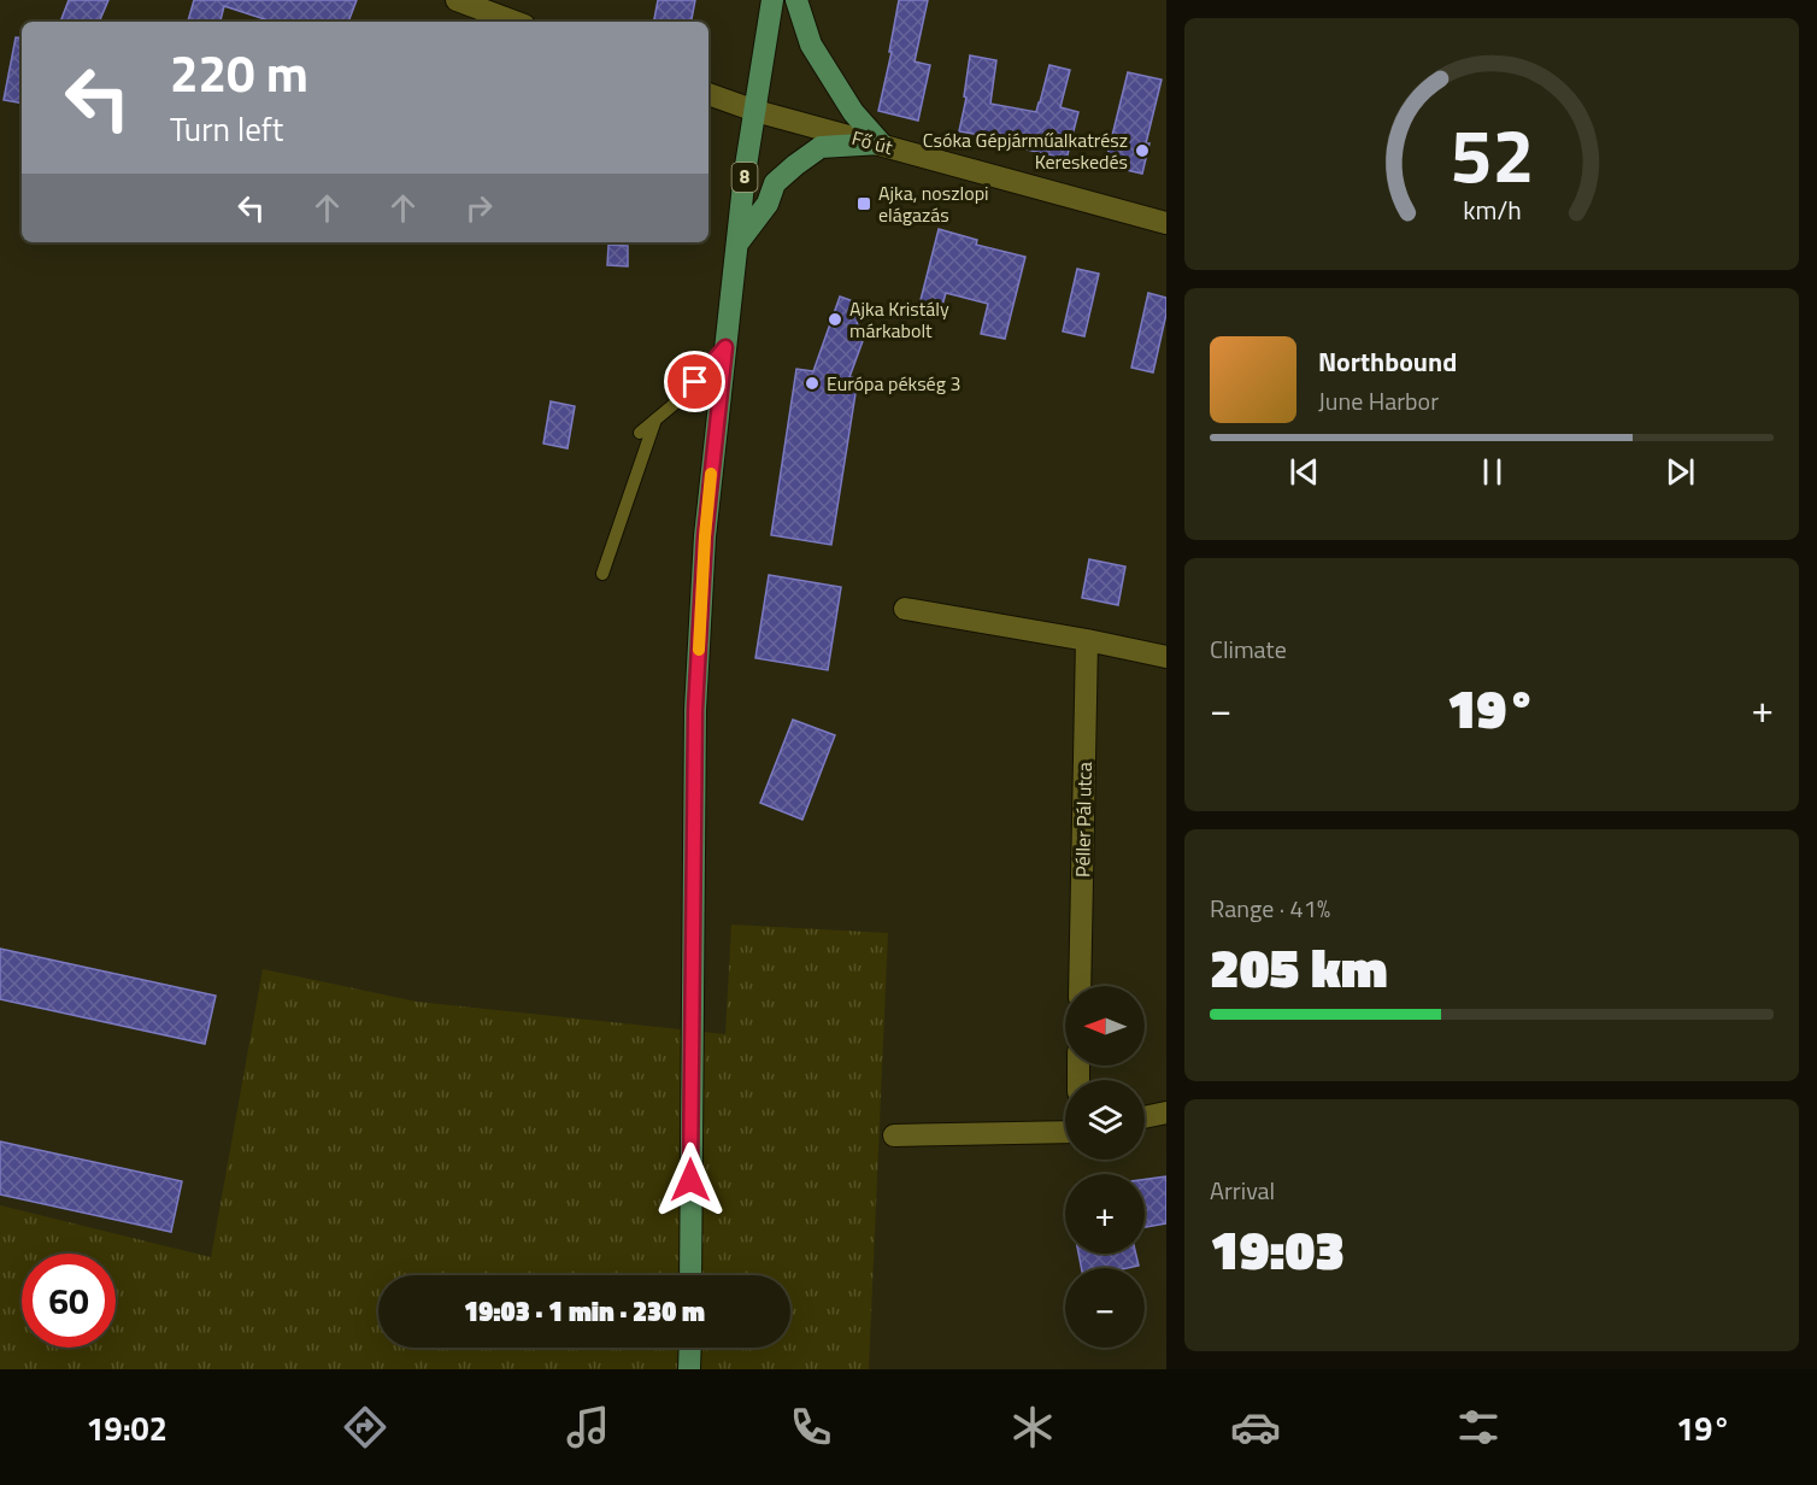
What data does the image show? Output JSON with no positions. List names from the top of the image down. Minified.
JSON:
{"streets":{"main road":["8"],"street":["Fő út","Péller Pál utca"]},"crossings":[["Fő út","8"]],"places":{"other":["Csóka Gépjárműalkatrész Kereskedés","Ajka Kristály márkabolt","Európa pékség 3"],"transit":["Ajka, noszlopi elágazás"]},"north":"left","page":{"turn":["220 m","Turn left"],"song":["Northbound","June Harbor"],"tile":["Climate",["Range · 41%","205 km"],["Arrival","19:03"]],"heat":["−","19°","+"],"map_buttons":["+","−"],"limit":"60","trip":"19:03 · 1 min · 230 m","tabs":["19:02","19°"],"gauge":["52","km/h"]}}
